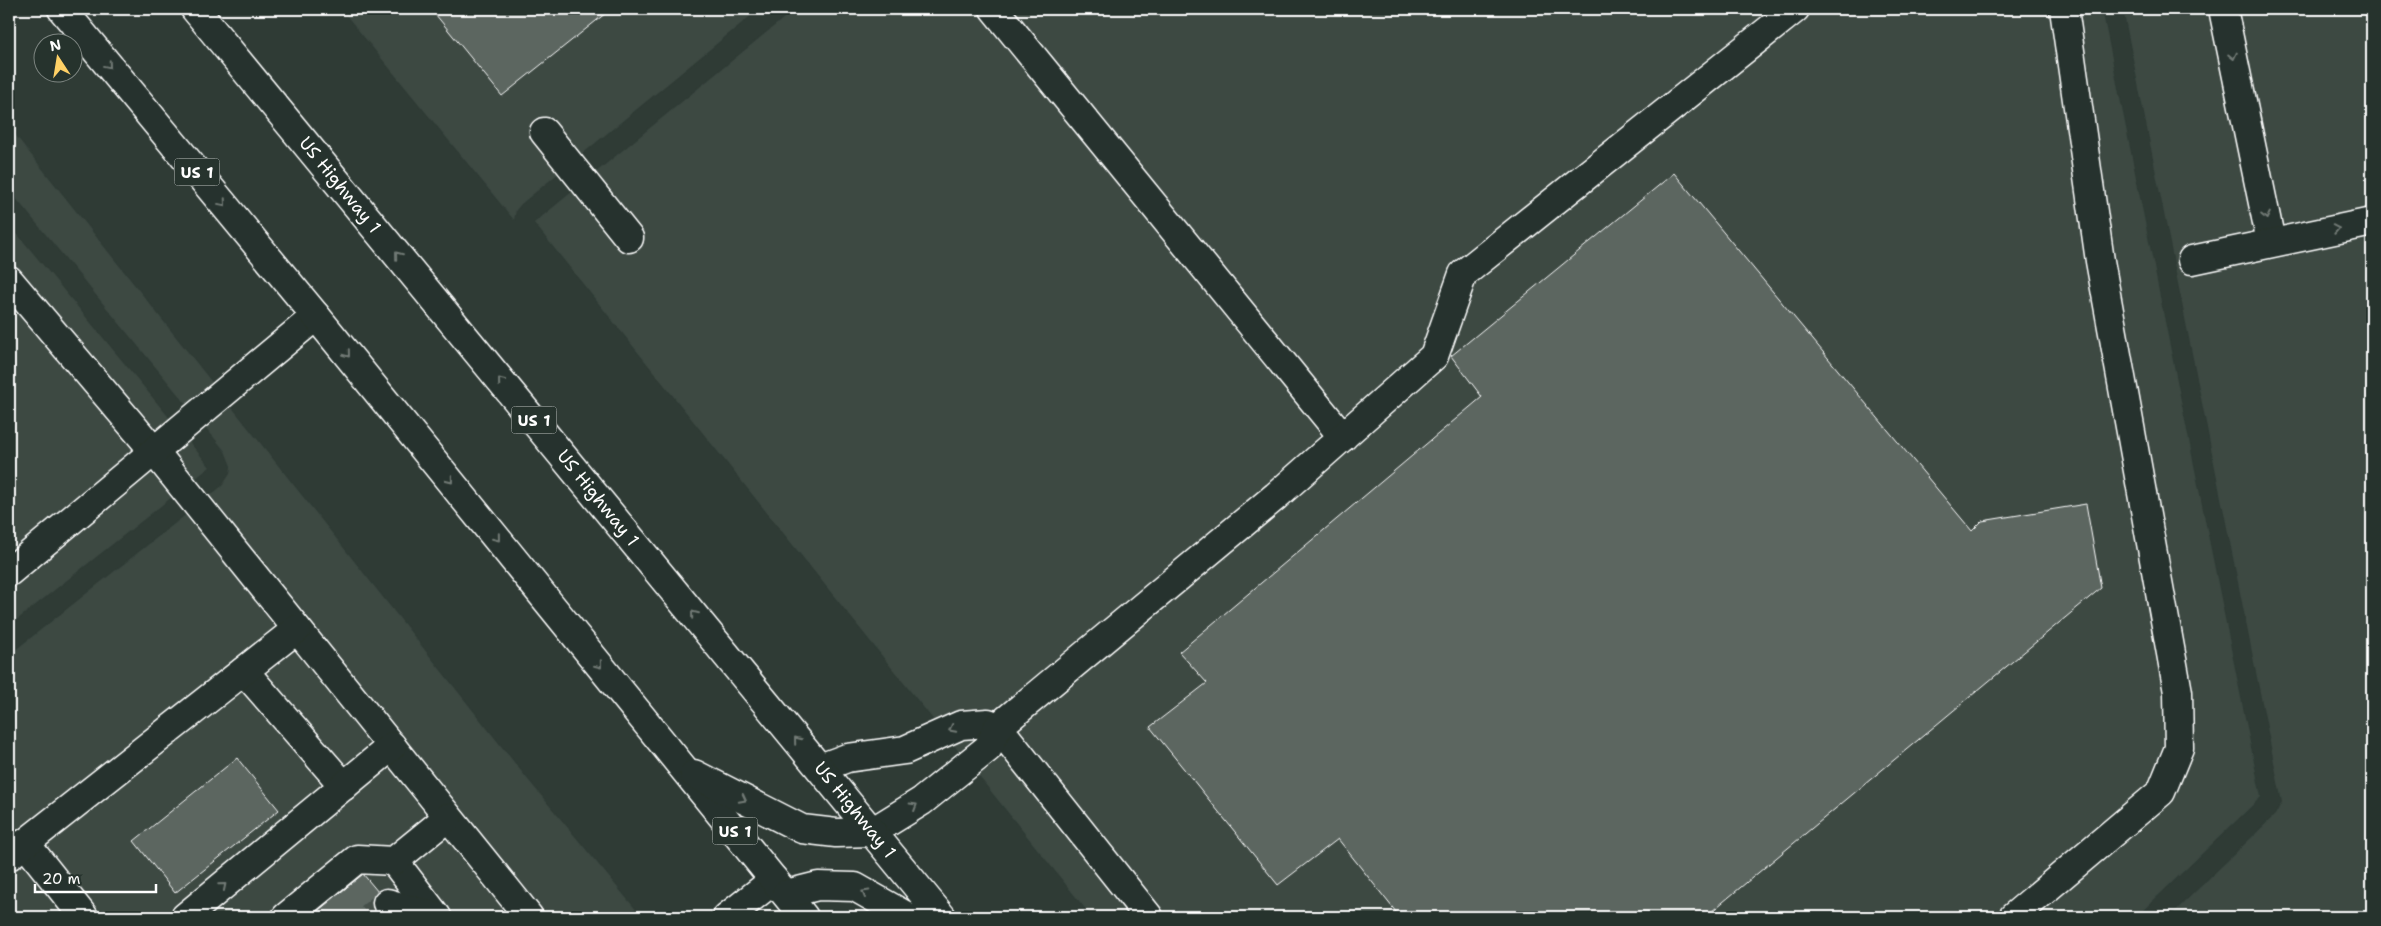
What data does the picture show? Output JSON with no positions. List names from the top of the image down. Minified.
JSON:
{"streets":{"main road":["US 1","US Highway 1"]},"scale_bar":"20 m","north":"top"}
